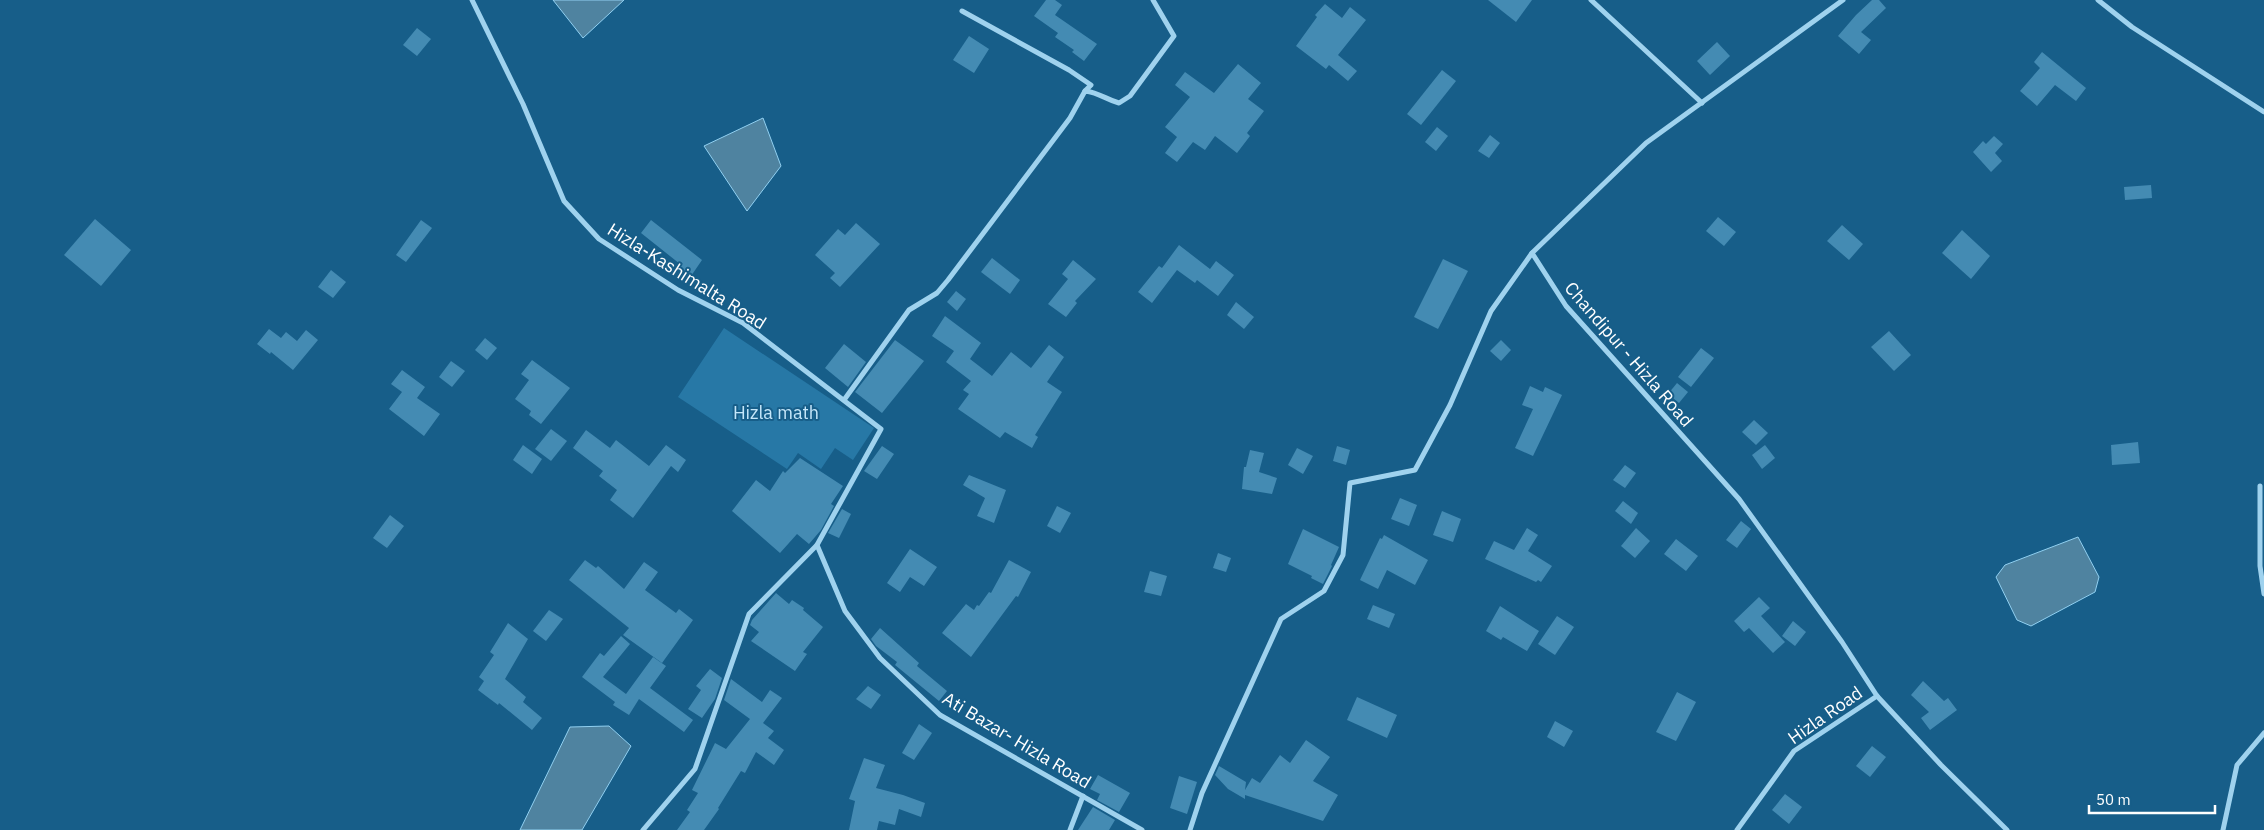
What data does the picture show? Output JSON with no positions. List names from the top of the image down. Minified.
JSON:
{"streets":{"street":["Hizla-Kashimalta Road","Chandipur - Hizla Road","Hizla Road","Ati Bazar- Hizla Road"]},"crossings":[["Hizla-Kashimalta Road","Ati Bazar- Hizla Road"],["Chandipur - Hizla Road","Hizla Road"]],"parks":["Hizla math"],"scale_bar":"50 m"}
